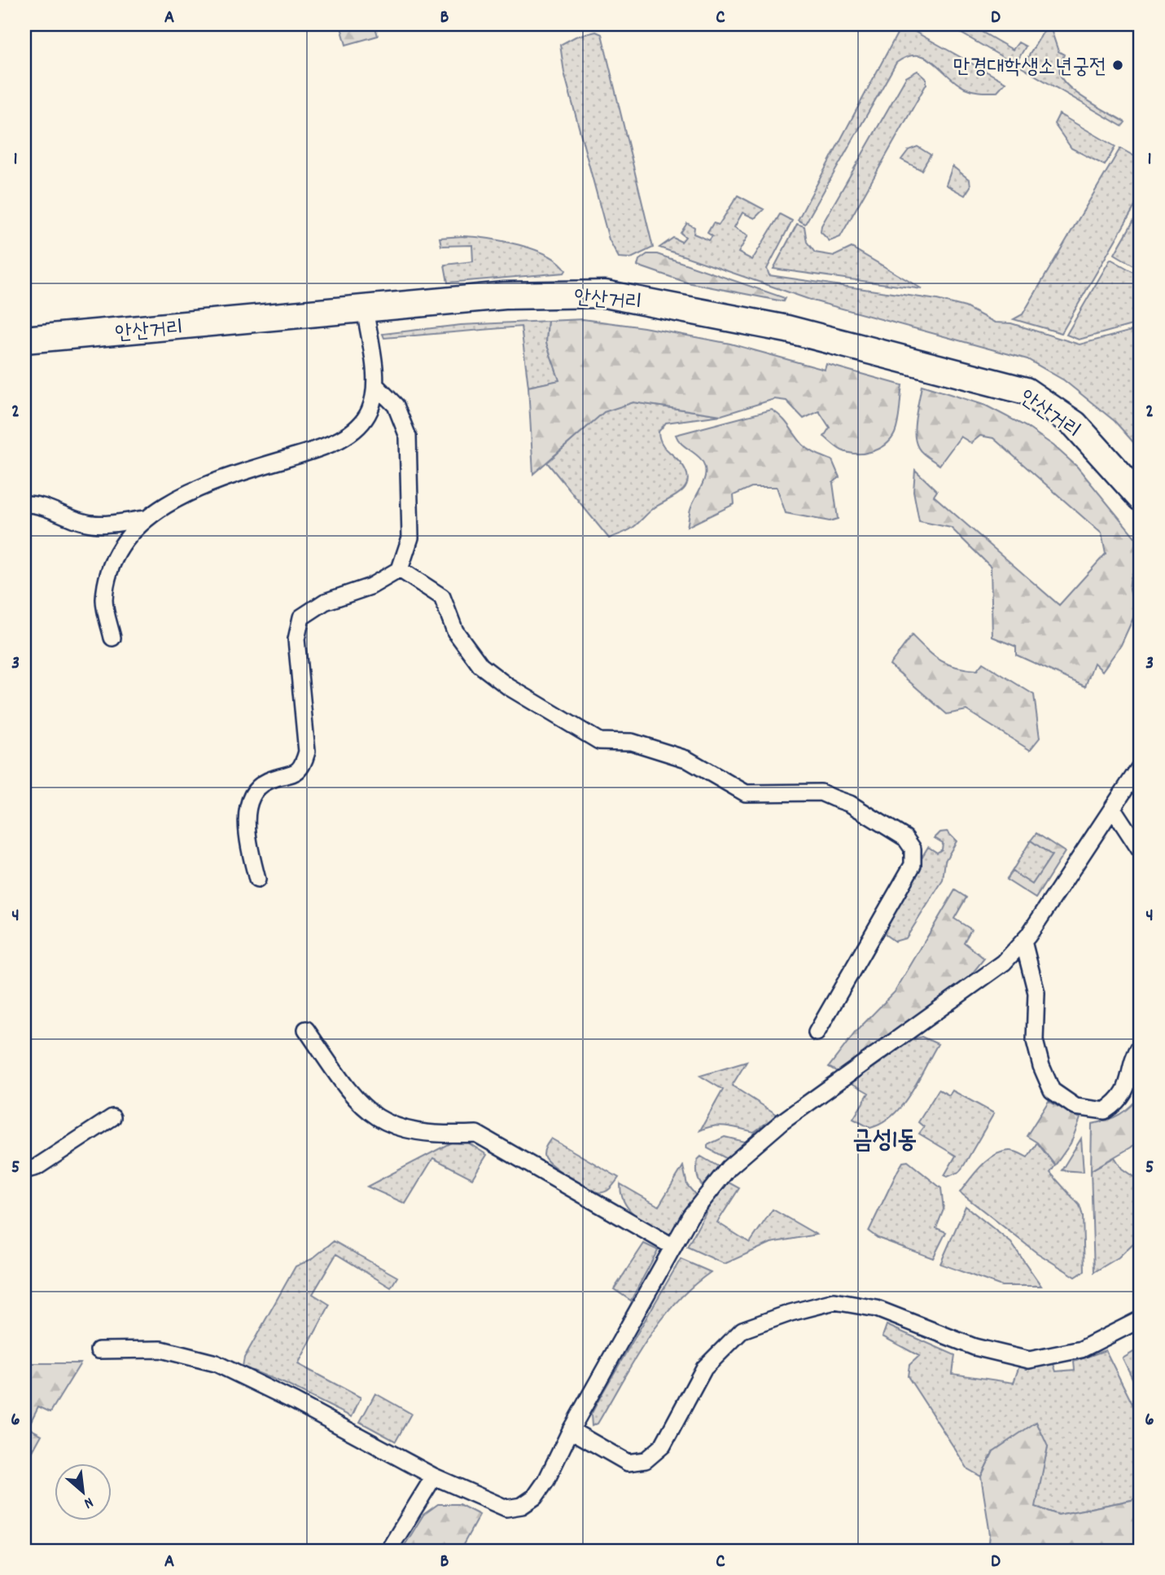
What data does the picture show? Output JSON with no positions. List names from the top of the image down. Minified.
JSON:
{"streets":{"main road":["안산거리"]},"districts":["금성1동"],"places":["만경대학생소년궁전"],"north":"bottom right","grid":{"columns":["A","B","C","D"],"rows":["1","2","3","4","5","6"]}}
